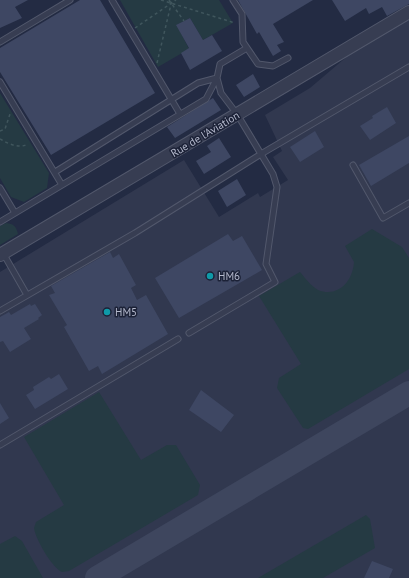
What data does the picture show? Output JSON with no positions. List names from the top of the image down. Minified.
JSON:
{"streets":{"street":["Rue de l'Aviation"]},"places":["HM6","HM5"]}
